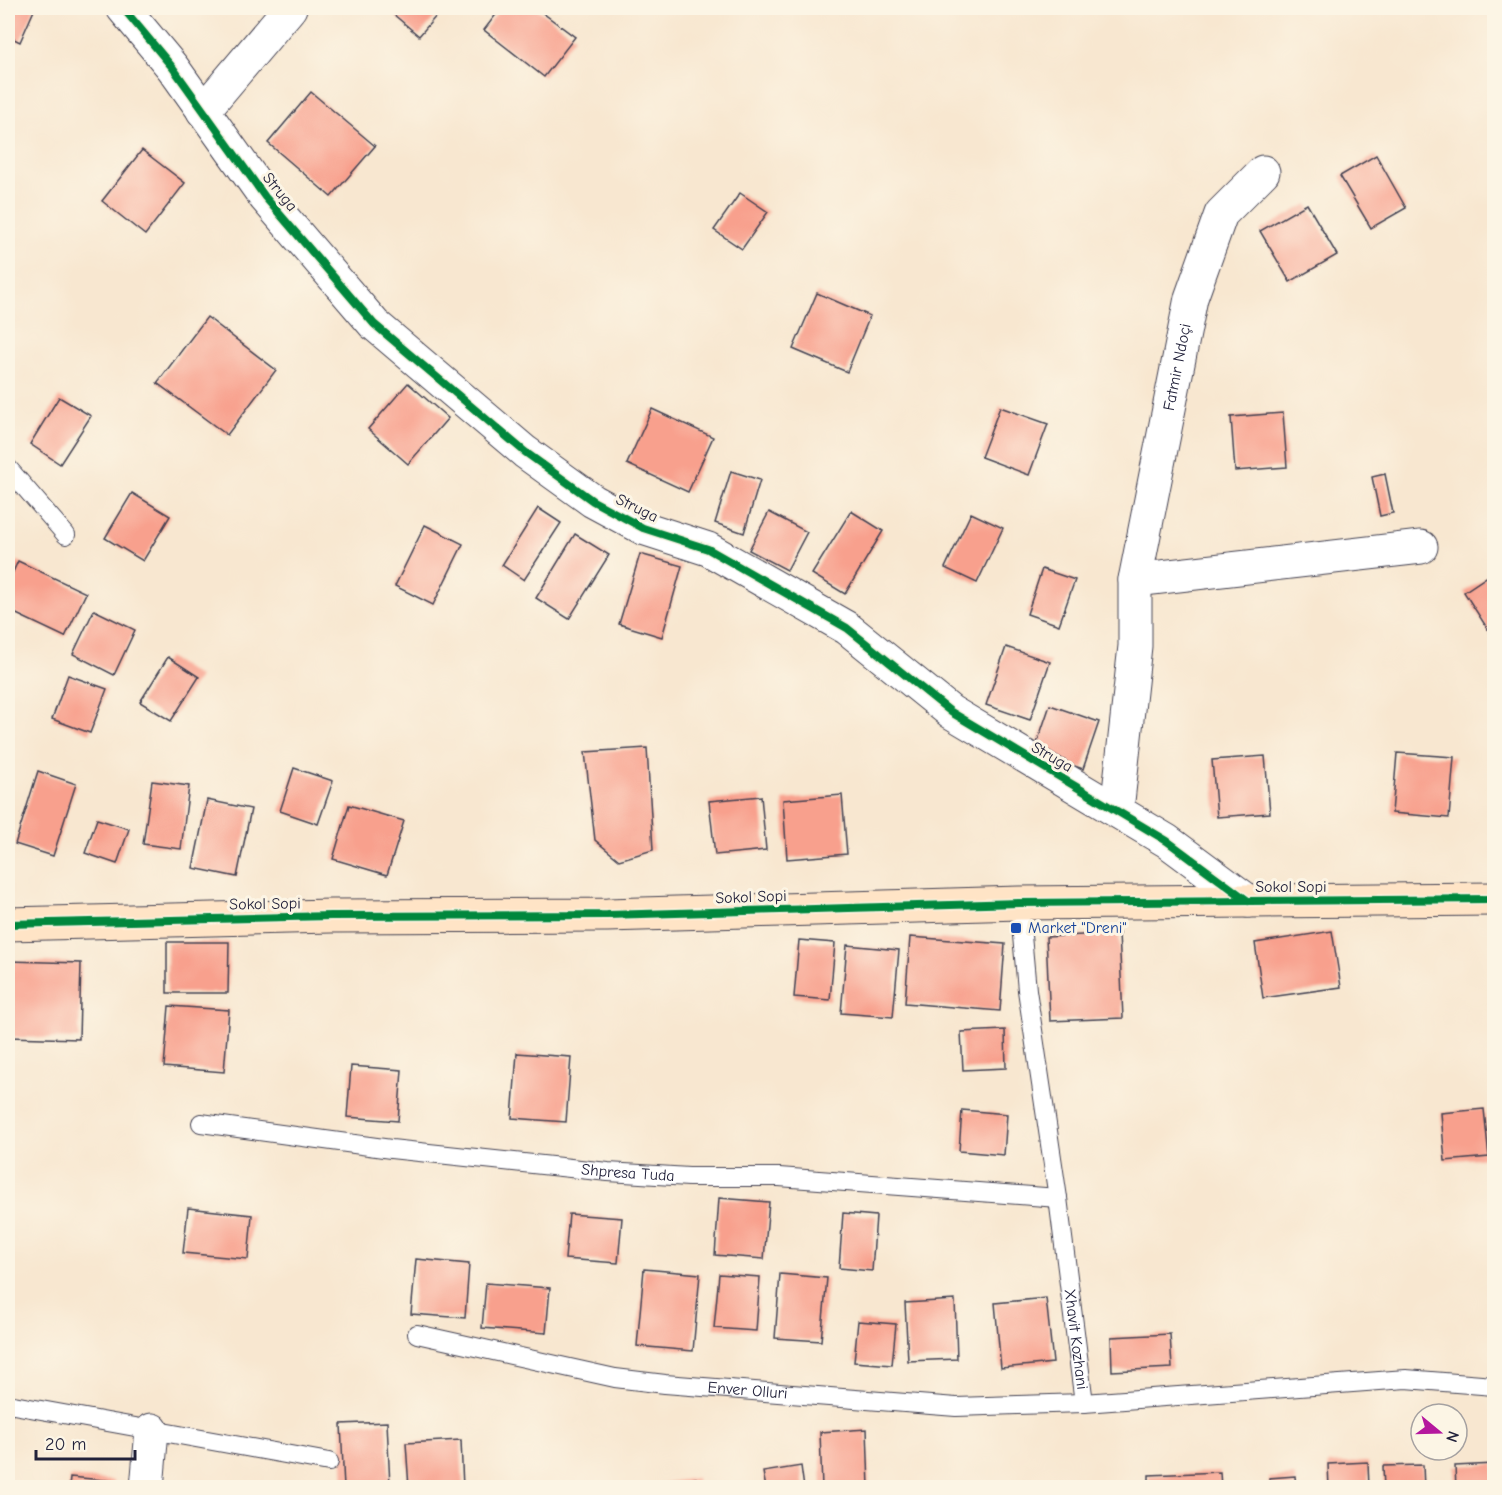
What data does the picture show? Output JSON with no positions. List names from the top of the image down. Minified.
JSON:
{"streets":{"street":["Struga","Fatmir Ndoçi","Sokol Sopi"],"lane":["Shpresa Tuda","Xhavit Kozhani","Enver Olluri"]},"crossings":[["Struga","Fatmir Ndoçi"],["Struga","Sokol Sopi"],["Sokol Sopi","Xhavit Kozhani"],["Shpresa Tuda","Xhavit Kozhani"],["Xhavit Kozhani","Enver Olluri"]],"places":{"transit":["Market \"Dreni\""]},"scale_bar":"20 m","north":"right"}
